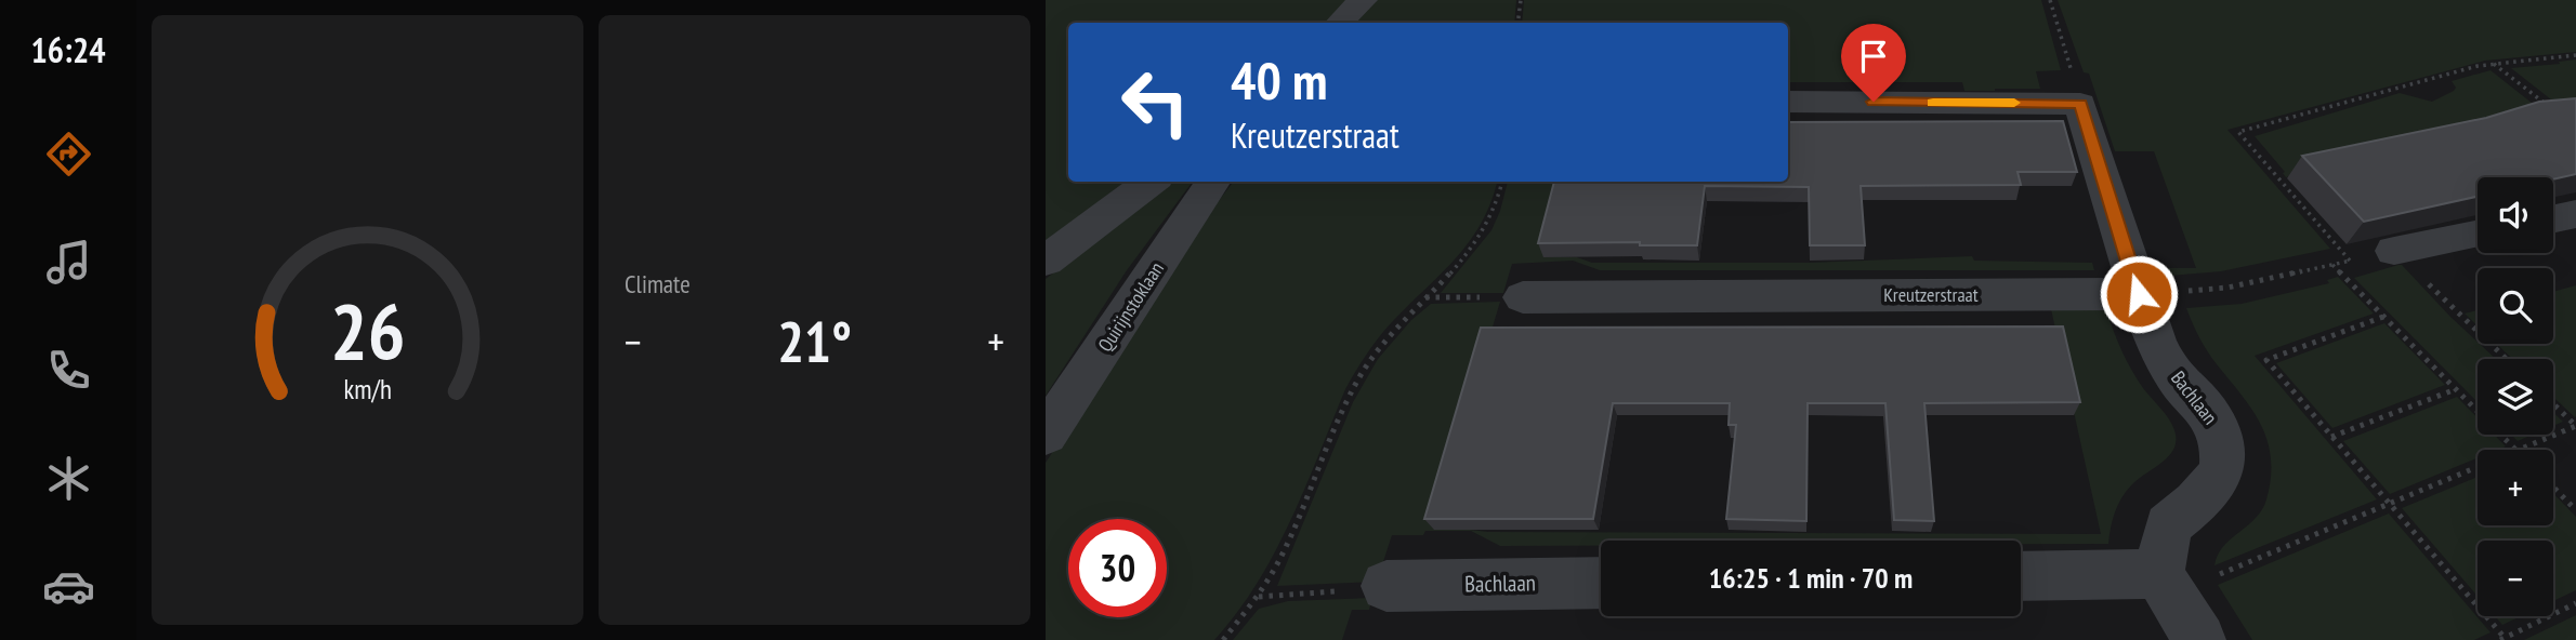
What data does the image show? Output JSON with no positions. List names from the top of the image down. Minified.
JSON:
{"streets":{"street":["Kreutzerstraat","Quirijnstoklaan","Bachlaan"]},"crossings":[["Kreutzerstraat","Bachlaan"]],"page":{"tabs":"16:24","tile":"Climate","turn":["40 m","Kreutzerstraat"],"map_buttons":["+","−"],"heat":["−","21°","+"],"limit":"30","trip":"16:25 · 1 min · 70 m","gauge":["26","km/h"]}}
